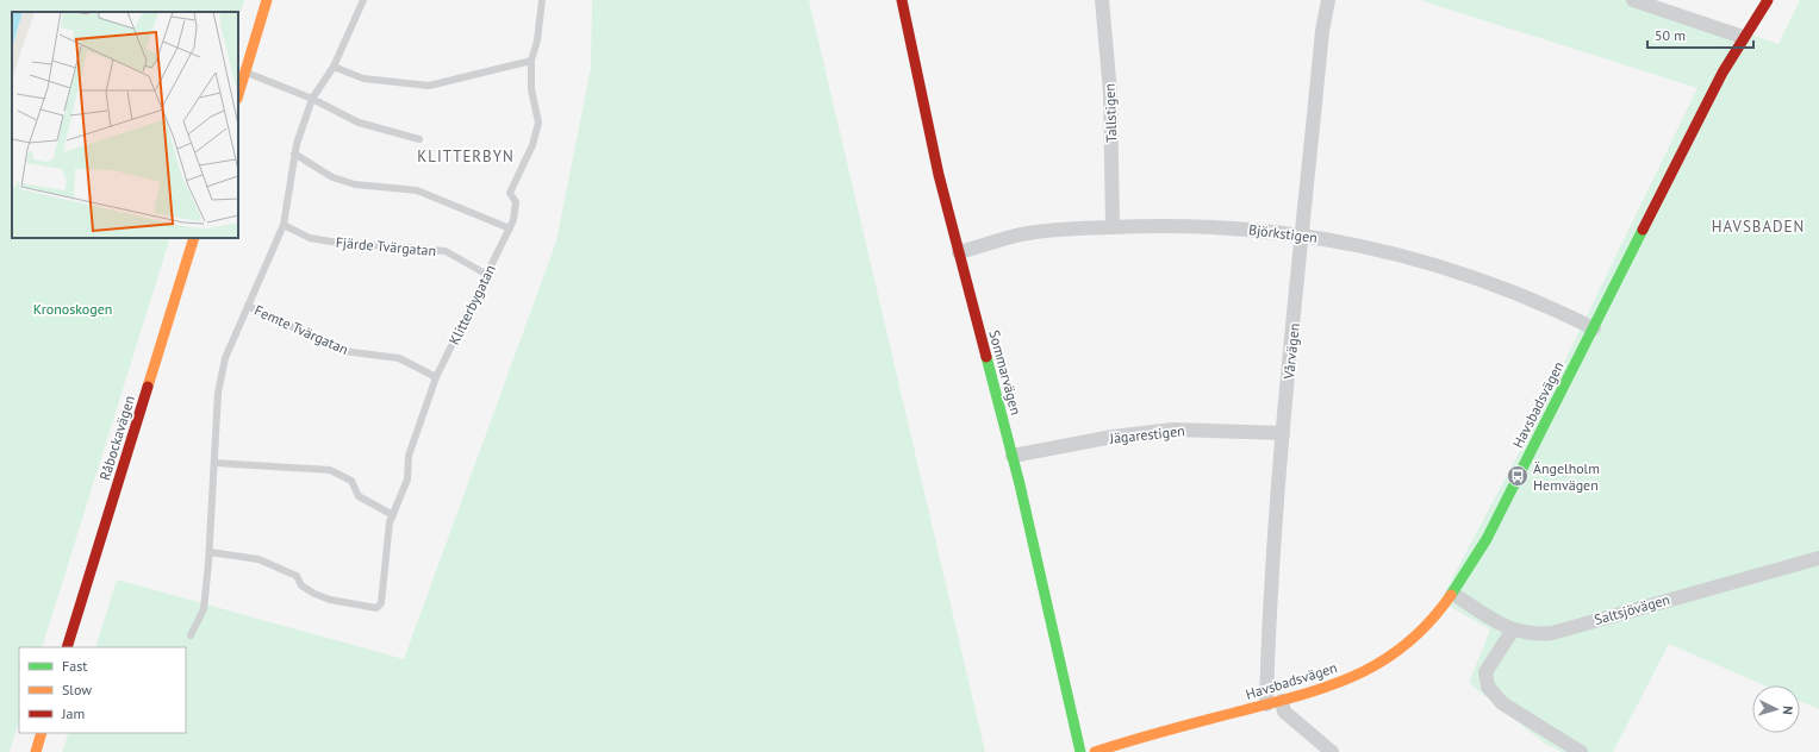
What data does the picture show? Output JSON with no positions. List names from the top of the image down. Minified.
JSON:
{"streets":{"street":["Tallstigen","Björkstigen","Vårvägen","Sommarvägen","Havsbadsvägen","Jägarestigen","Råbockavägen","Saltsjövägen"],"lane":["Fjärde Tvärgatan","Klitterbygatan","Femte Tvärgatan"]},"crossings":[["Tallstigen","Björkstigen"],["Björkstigen","Vårvägen"],["Björkstigen","Sommarvägen"],["Björkstigen","Havsbadsvägen"],["Fjärde Tvärgatan","Klitterbygatan"],["Klitterbygatan","Femte Tvärgatan"],["Vårvägen","Havsbadsvägen"],["Vårvägen","Jägarestigen"],["Sommarvägen","Jägarestigen"],["Havsbadsvägen","Saltsjövägen"]],"districts":["KLITTERBYN","HAVSBADEN"],"parks":["Kronoskogen"],"places":{"bus stop":["Ängelholm Hemvägen"]},"legend":["Fast","Slow","Jam"],"scale_bar":"50 m","north":"right"}
